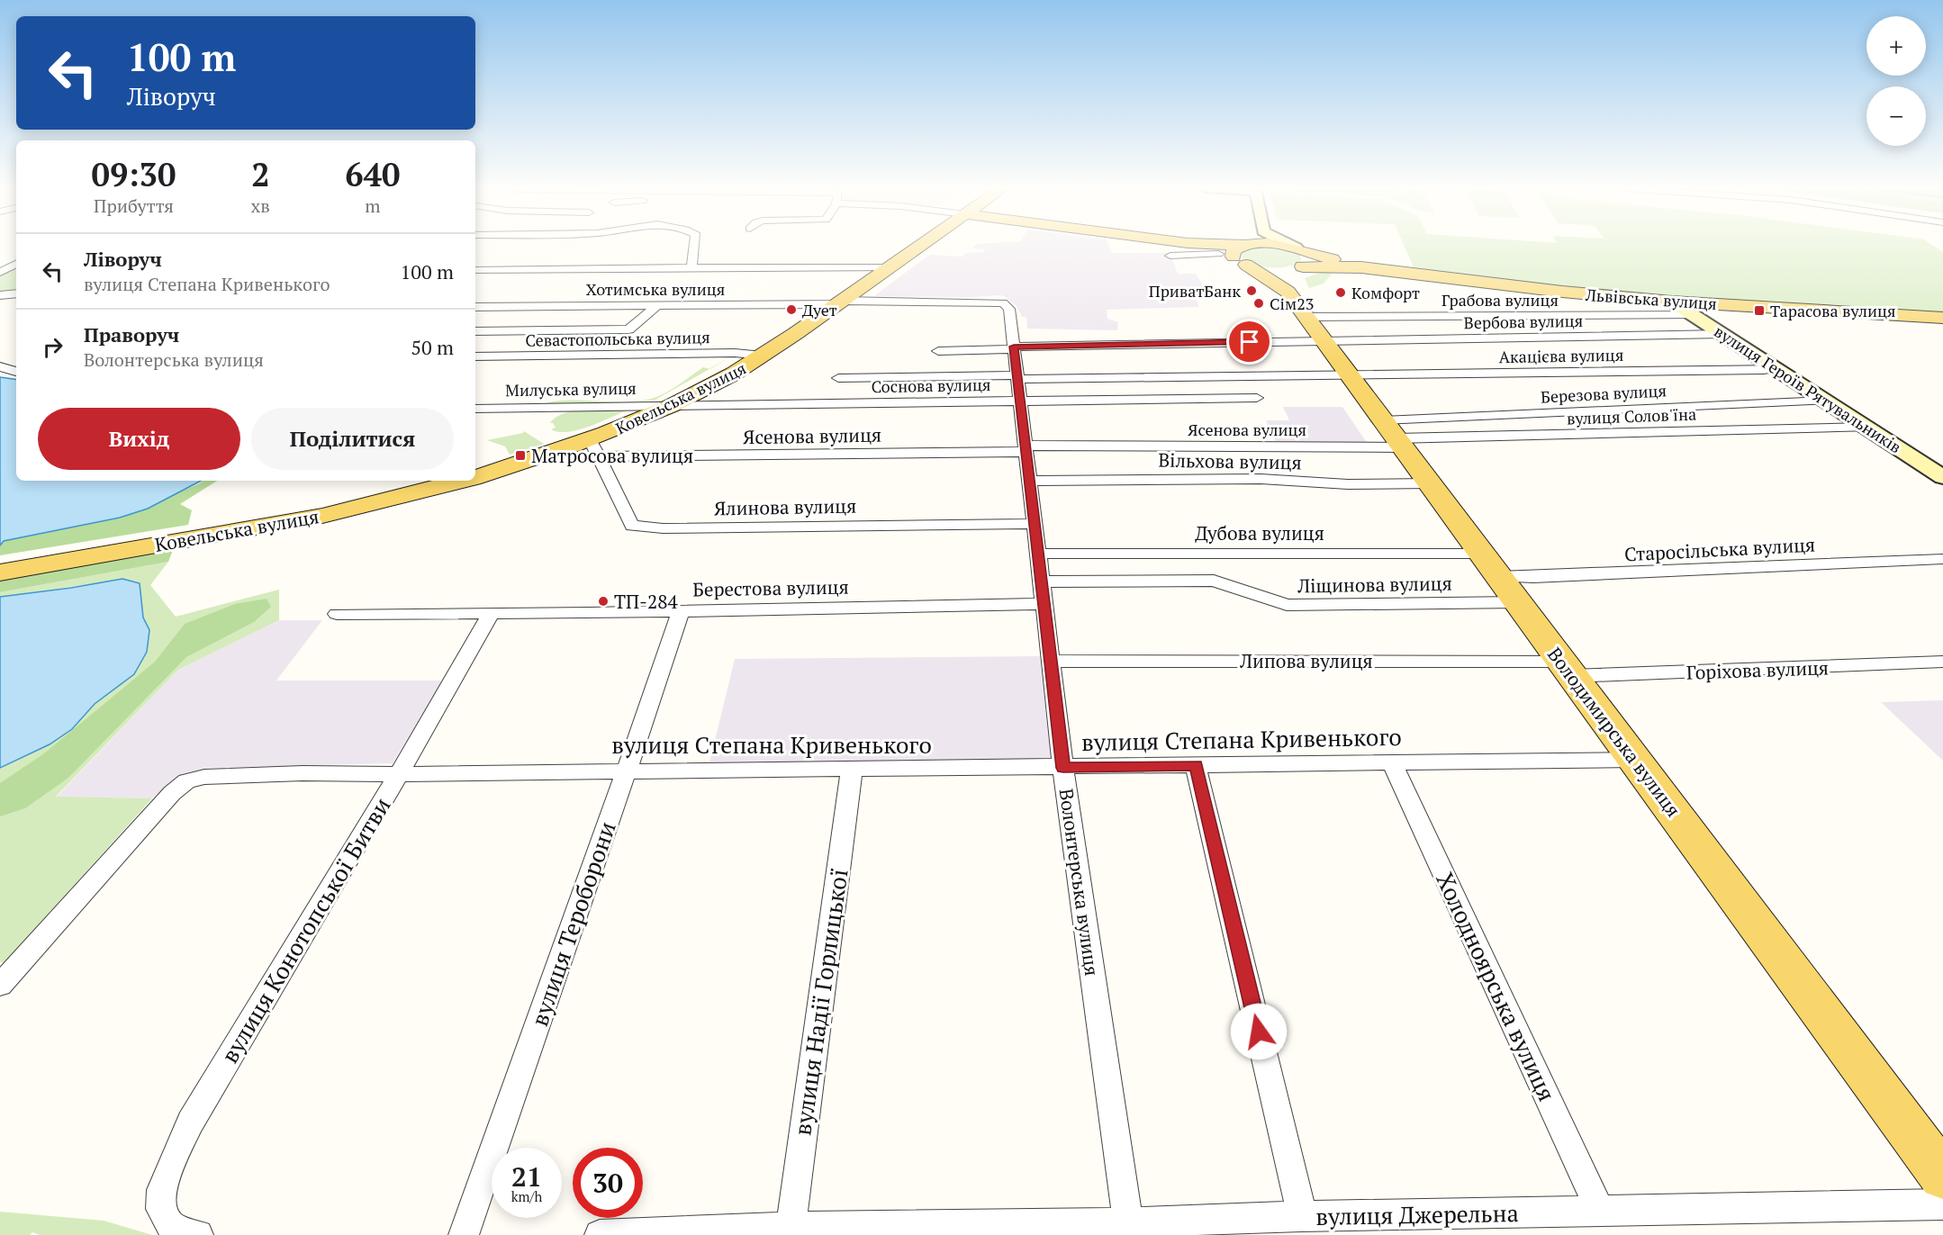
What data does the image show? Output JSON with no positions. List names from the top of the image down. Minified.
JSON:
{"streets":{"main road":["Львівська вулиця","Ковельська вулиця","Володимирська вулиця"],"street":["Хотимська вулиця","Грабова вулиця","Вербова вулиця","Севастопольська вулиця","Акацієва вулиця","Соснова вулиця","Милуська вулиця","вулиця Героїв Рятувальників","Березова вулиця","вулиця Солов'їна","Ясенова вулиця","Вільхова вулиця","Ялинова вулиця","Дубова вулиця","Старосільська вулиця","Ліщинова вулиця","Берестова вулиця","Липова вулиця","Горіхова вулиця","вулиця Степана Кривенького","Волонтерська вулиця","вулиця Тероборони","вулиця Конотопської Битви","Холодноярська вулиця","вулиця Надії Горлицької","вулиця Джерельна"]},"crossings":[["Хотимська вулиця","Ковельська вулиця"],["Хотимська вулиця","Волонтерська вулиця"],["Львівська вулиця","вулиця Героїв Рятувальників"],["Грабова вулиця","Вербова вулиця"],["Грабова вулиця","вулиця Героїв Рятувальників"],["Грабова вулиця","Володимирська вулиця"],["Вербова вулиця","вулиця Героїв Рятувальників"],["Вербова вулиця","Володимирська вулиця"],["Севастопольська вулиця","Ковельська вулиця"],["Акацієва вулиця","вулиця Героїв Рятувальників"],["Акацієва вулиця","Володимирська вулиця"],["Акацієва вулиця","Волонтерська вулиця"],["Соснова вулиця","Милуська вулиця"],["Соснова вулиця","Ковельська вулиця"],["Соснова вулиця","Волонтерська вулиця"],["Милуська вулиця","Ковельська вулиця"],["вулиця Героїв Рятувальників","Березова вулиця"],["вулиця Героїв Рятувальників","вулиця Солов'їна"],["Березова вулиця","вулиця Солов'їна"],["Березова вулиця","Ясенова вулиця"],["Березова вулиця","Володимирська вулиця"],["Ковельська вулиця","Ясенова вулиця"],["Ковельська вулиця","Ялинова вулиця"],["Ковельська вулиця","Волонтерська вулиця"],["вулиця Солов'їна","Ясенова вулиця"],["вулиця Солов'їна","Володимирська вулиця"],["Ясенова вулиця","Ялинова вулиця"],["Ясенова вулиця","Володимирська вулиця"],["Ясенова вулиця","Волонтерська вулиця"],["Вільхова вулиця","Володимирська вулиця"],["Вільхова вулиця","Волонтерська вулиця"],["Ялинова вулиця","Волонтерська вулиця"],["Дубова вулиця","Старосільська вулиця"],["Дубова вулиця","Володимирська вулиця"],["Дубова вулиця","Волонтерська вулиця"],["Старосільська вулиця","Володимирська вулиця"],["Ліщинова вулиця","Володимирська вулиця"],["Ліщинова вулиця","Волонтерська вулиця"],["Берестова вулиця","Волонтерська вулиця"],["Берестова вулиця","вулиця Тероборони"],["Берестова вулиця","вулиця Конотопської Битви"],["Липова вулиця","Горіхова вулиця"],["Липова вулиця","Володимирська вулиця"],["Липова вулиця","Волонтерська вулиця"],["Горіхова вулиця","Володимирська вулиця"],["Володимирська вулиця","вулиця Степана Кривенького"],["вулиця Степана Кривенького","Волонтерська вулиця"],["вулиця Степана Кривенького","вулиця Тероборони"],["вулиця Степана Кривенького","вулиця Конотопської Битви"],["вулиця Степана Кривенького","Холодноярська вулиця"],["вулиця Степана Кривенького","вулиця Надії Горлицької"],["Волонтерська вулиця","вулиця Джерельна"],["Холодноярська вулиця","вулиця Джерельна"],["вулиця Надії Горлицької","вулиця Джерельна"]],"places":{"other":["ПриватБанк","Комфорт","Сім23","Дует","ТП-284"],"transit":["Тарасова вулиця","Матросова вулиця"]},"page":{"map_buttons":["+","−"],"turn":["100 m","Ліворуч"],"eta":["09:30","Прибуття","2","хв","640","m"],"list":[{"name":"Ліворуч","note":"вулиця Степана Кривенького","value":"100 m"},{"name":"Праворуч","note":"Волонтерська вулиця","value":"50 m"}],"buttons":["Вихід","Поділитися"],"speed":"21 km/h","limit":"30"}}
